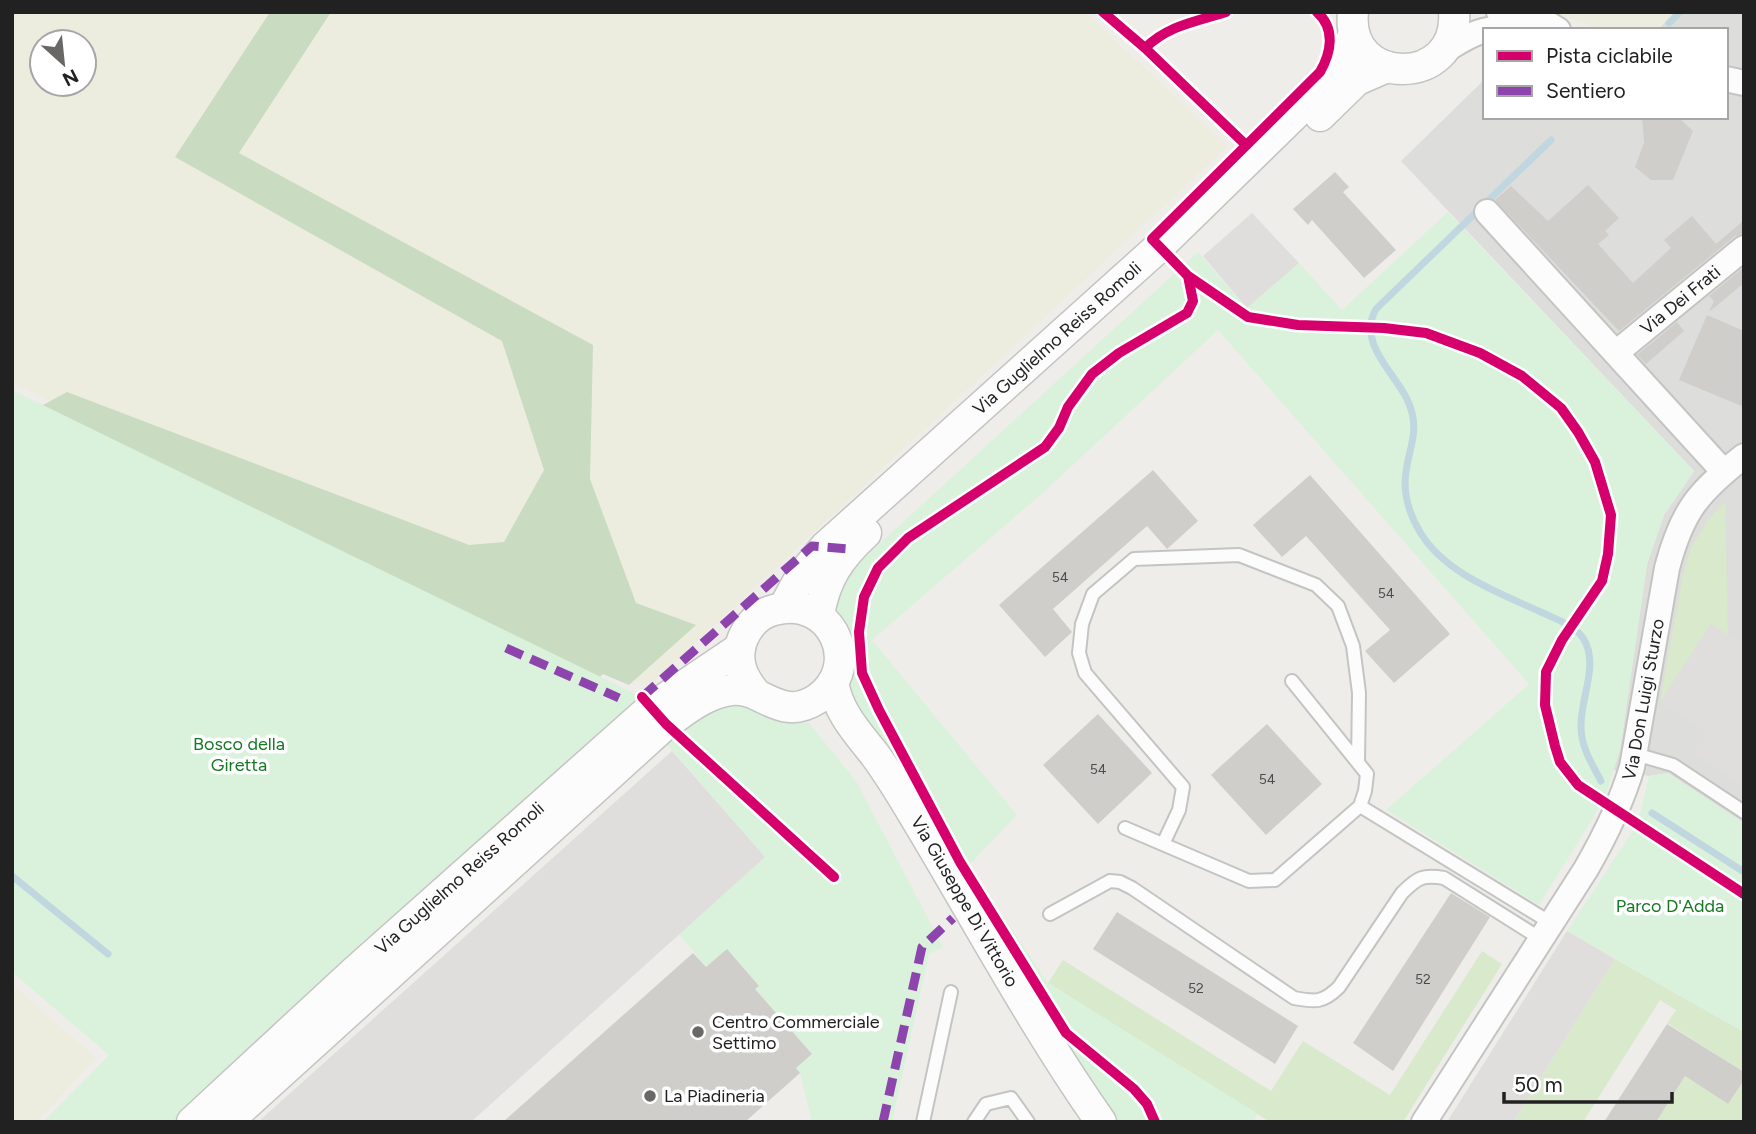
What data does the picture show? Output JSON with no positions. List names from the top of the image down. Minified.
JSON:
{"streets":{"street":["Via Dei Frati","Via Guglielmo Reiss Romoli","Via Don Luigi Sturzo","Via Giuseppe Di Vittorio"]},"crossings":[["Via Guglielmo Reiss Romoli","Via Giuseppe Di Vittorio"]],"parks":["Bosco della Giretta","Parco D'Adda"],"places":["Centro Commerciale Settimo","La Piadineria"],"house_numbers":["54","54","54","54","52","52"],"legend":["Pista ciclabile","Sentiero"],"scale_bar":"50 m","north":"bottom right"}
